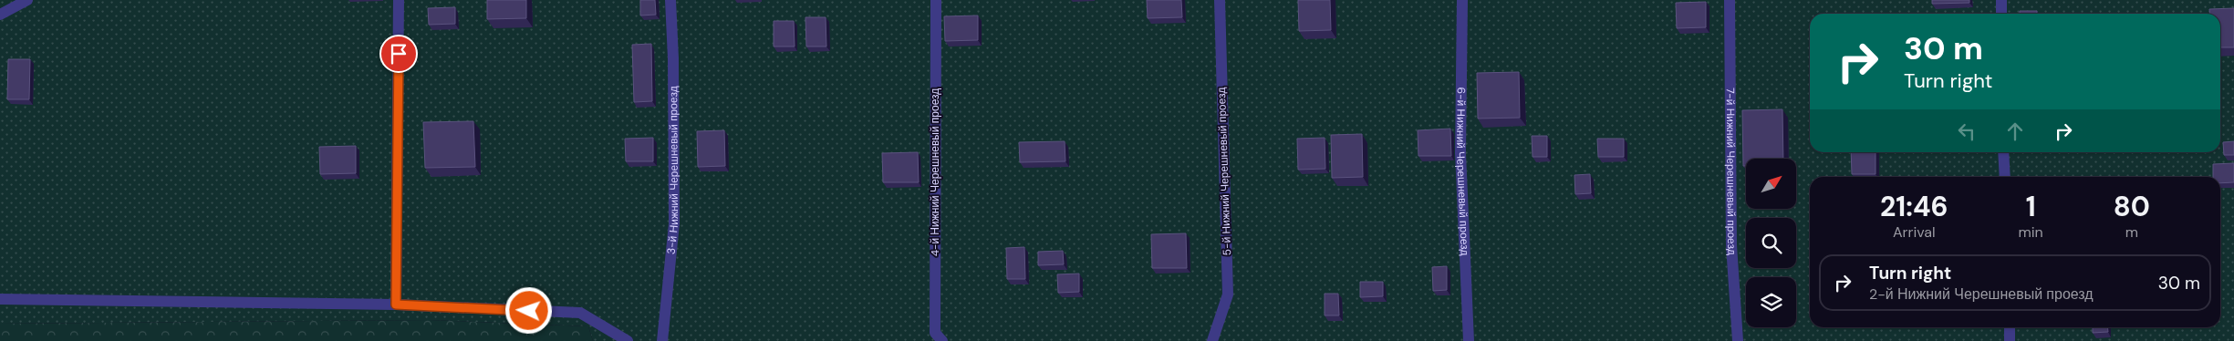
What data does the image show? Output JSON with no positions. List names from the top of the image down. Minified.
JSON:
{"streets":{"lane":["3-й Нижний Черешневый проезд","6-й Нижний Черешневый проезд","7-й Нижний Черешневый проезд","5-й Нижний Черешневый проезд","4-й Нижний Черешневый проезд"]},"north":"top right","page":{"turn":["30 m","Turn right"],"eta":["21:46","Arrival","1","min","80","m"],"list":[{"name":"Turn right","note":"2-й Нижний Черешневый проезд","value":"30 m"}]}}
